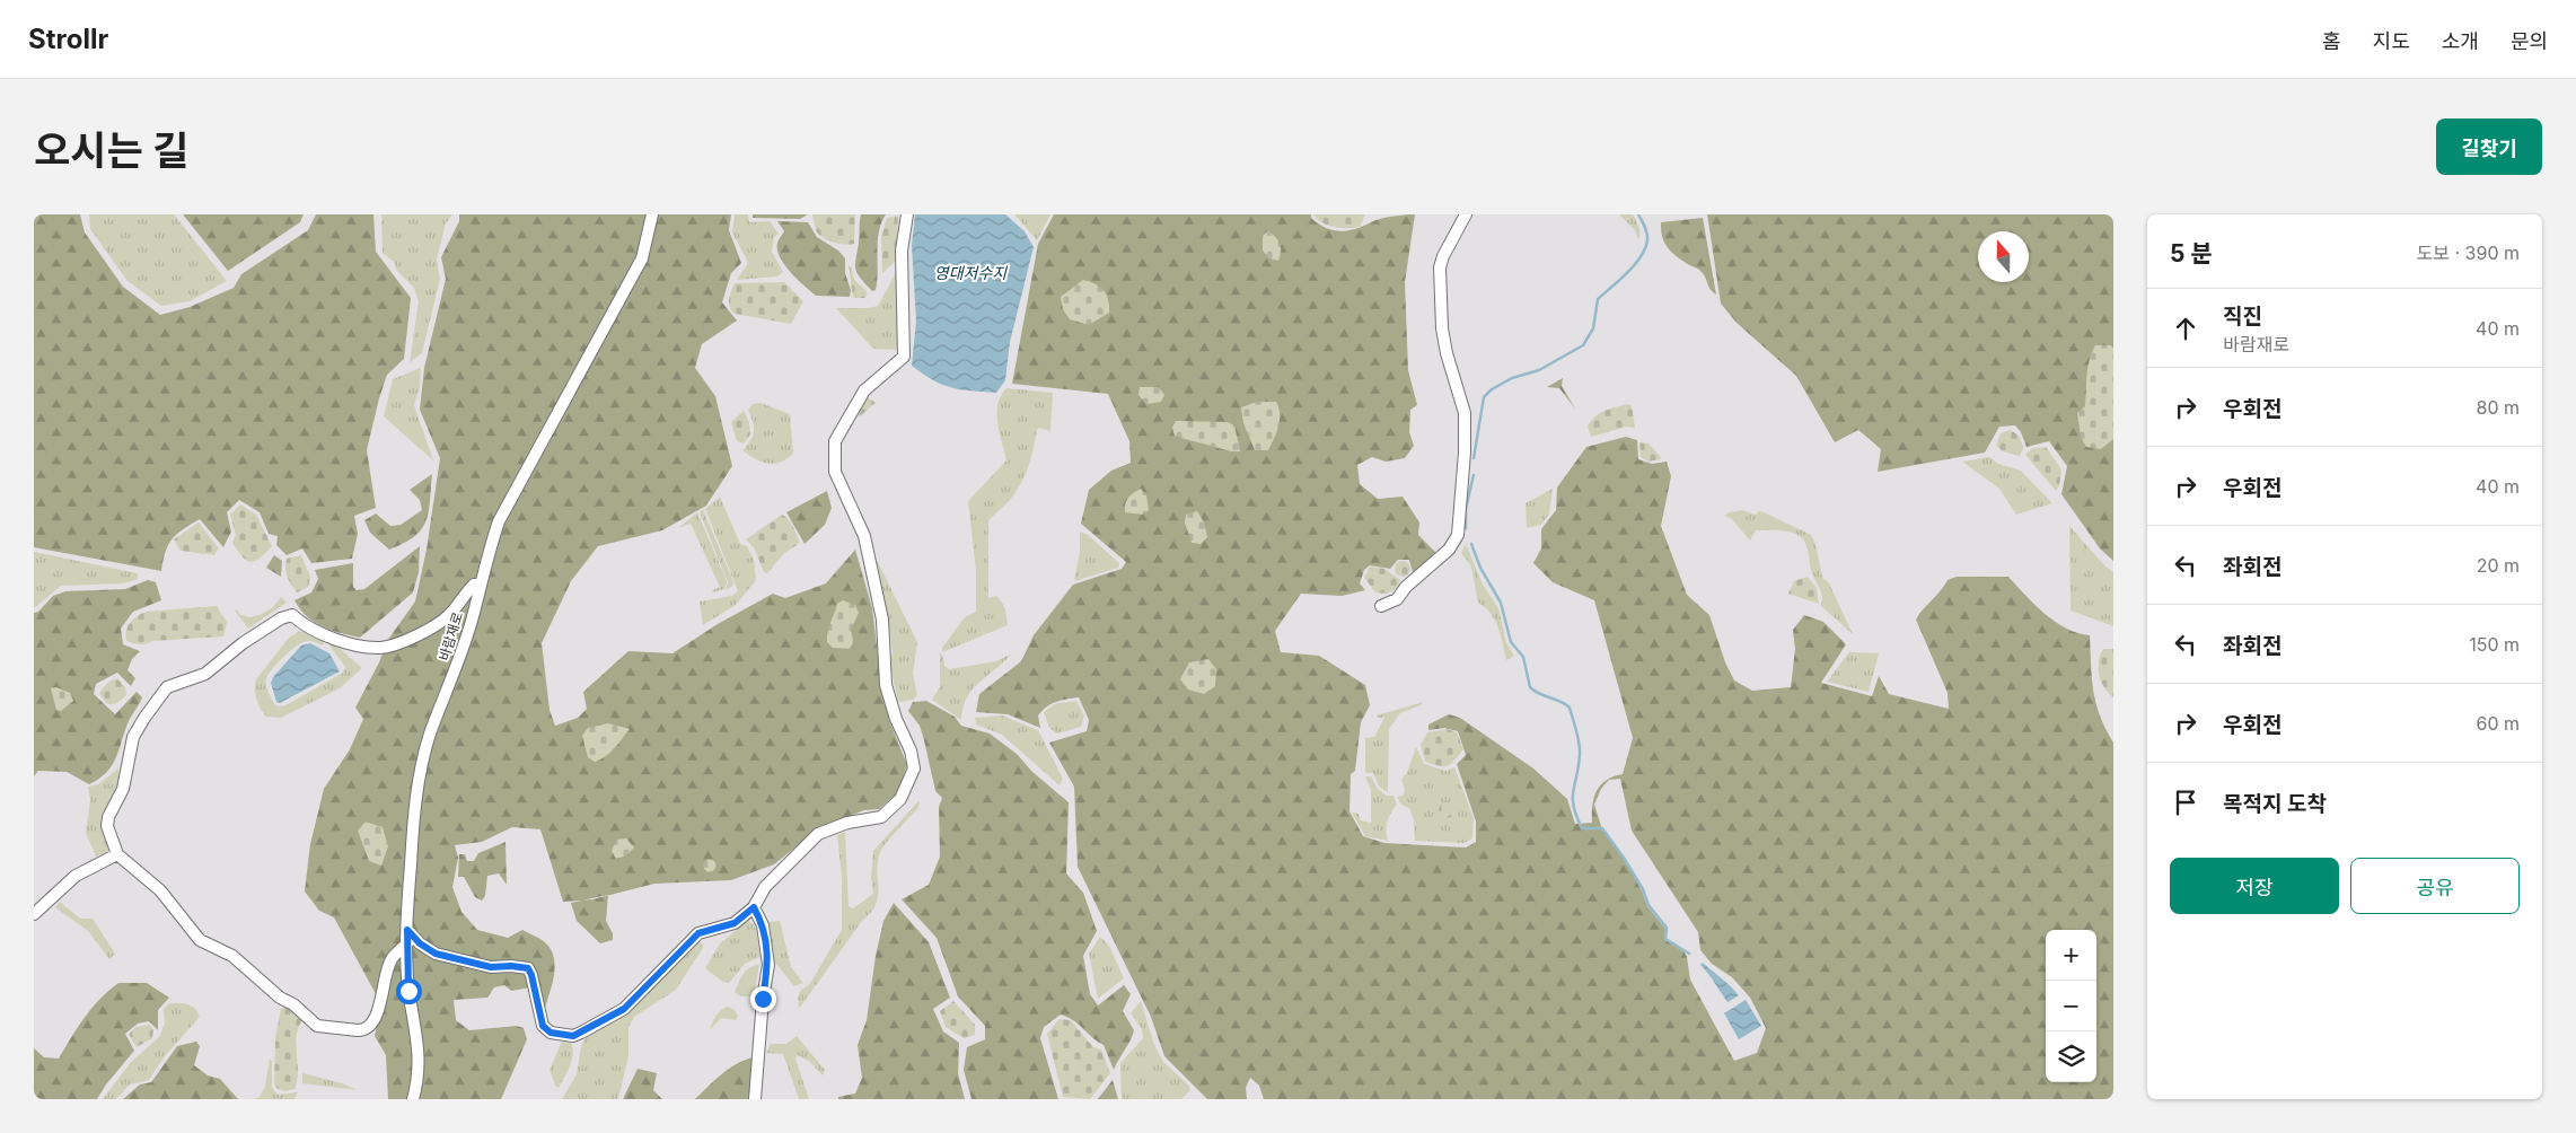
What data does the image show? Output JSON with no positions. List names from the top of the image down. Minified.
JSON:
{"streets":{"street":["바람재로"]},"water":["영대저수지"],"north":"top","page":{"header":"Strollr","nav":["홈","지도","소개","문의"],"title":"오시는 길","buttons":["길찾기",["저장","공유"]],"heading":["5 분","도보 · 390 m"],"list":[["직진","바람재로","40 m"],["우회전","80 m"],["우회전","40 m"],["좌회전","20 m"],["좌회전","150 m"],["우회전","60 m"],"목적지 도착"],"map_buttons":["+","−"]}}
